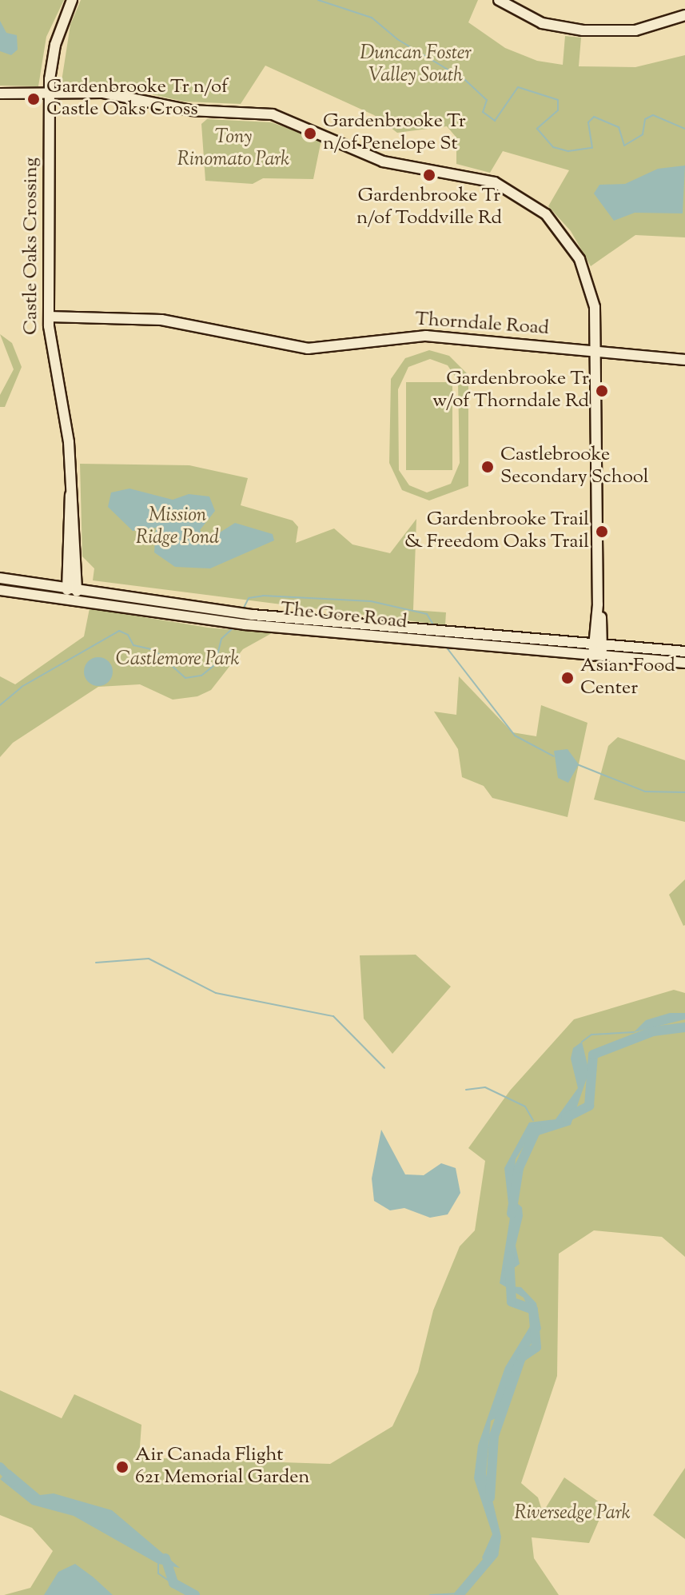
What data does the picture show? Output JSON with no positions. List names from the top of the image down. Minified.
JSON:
{"streets":{"street":["Castle Oaks Crossing","Thorndale Road","The Gore Road"]},"crossings":[["Castle Oaks Crossing","Thorndale Road"],["Castle Oaks Crossing","The Gore Road"]],"parks":["Duncan Foster Valley South","Tony Rinomato Park","Mission Ridge Pond","Castlemore Park","Riversedge Park"],"places":["Gardenbrooke Tr n/of Castle Oaks Cross","Gardenbrooke Tr n/of Penelope St","Gardenbrooke Tr n/of Toddville Rd","Gardenbrooke Tr w/of Thorndale Rd","Castlebrooke Secondary School","Gardenbrooke Trail & Freedom Oaks Trail","Asian Food Center","Air Canada Flight 621 Memorial Garden"]}
